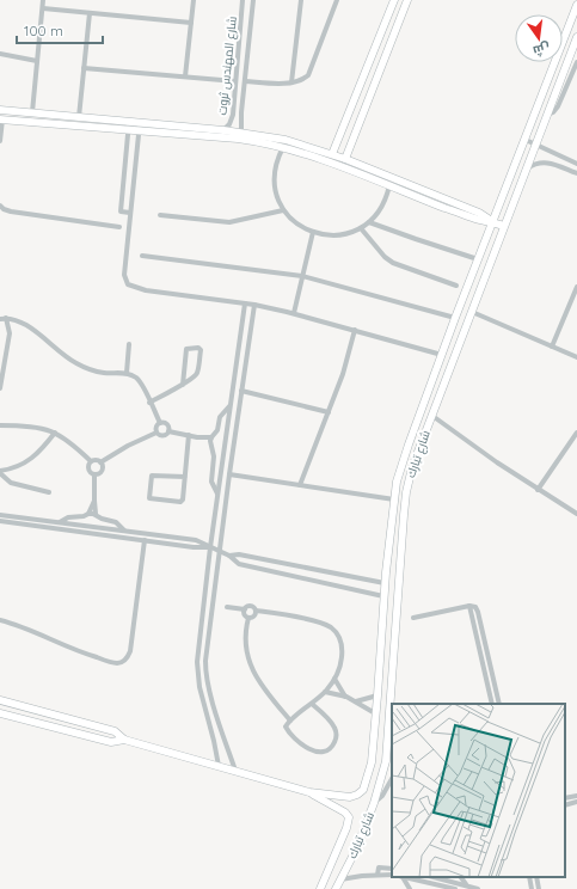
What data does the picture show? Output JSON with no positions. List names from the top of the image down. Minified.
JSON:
{"streets":{"street":["شارع المهندس ثروت","شارع تبارك"]},"scale_bar":"100 m","north":"bottom"}
